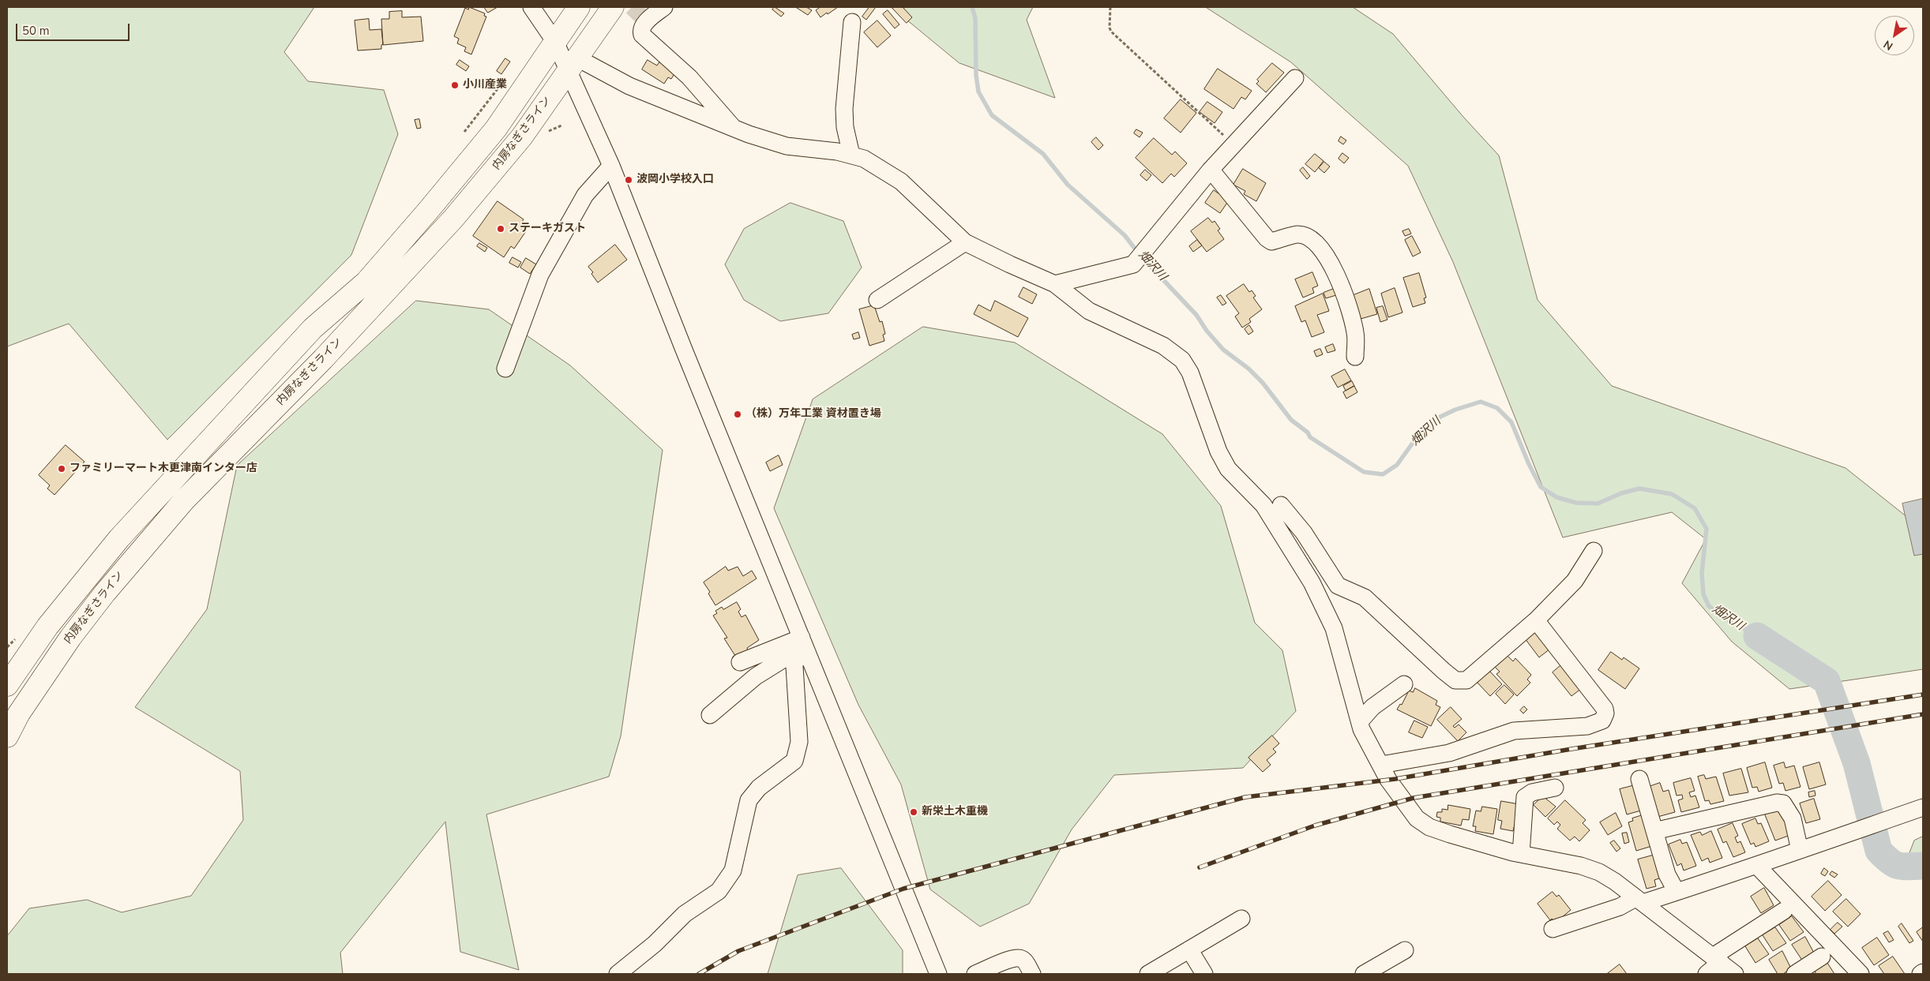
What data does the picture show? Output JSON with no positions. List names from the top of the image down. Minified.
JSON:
{"streets":{"highway":["内房なぎさライン"]},"water":["畑沢川"],"places":["小川産業","波岡小学校入口","ステーキガスト","（株）万年工業 資材置き場","ファミリーマート木更津南インター店","新栄土木重機"],"scale_bar":"50 m","north":"bottom left"}
